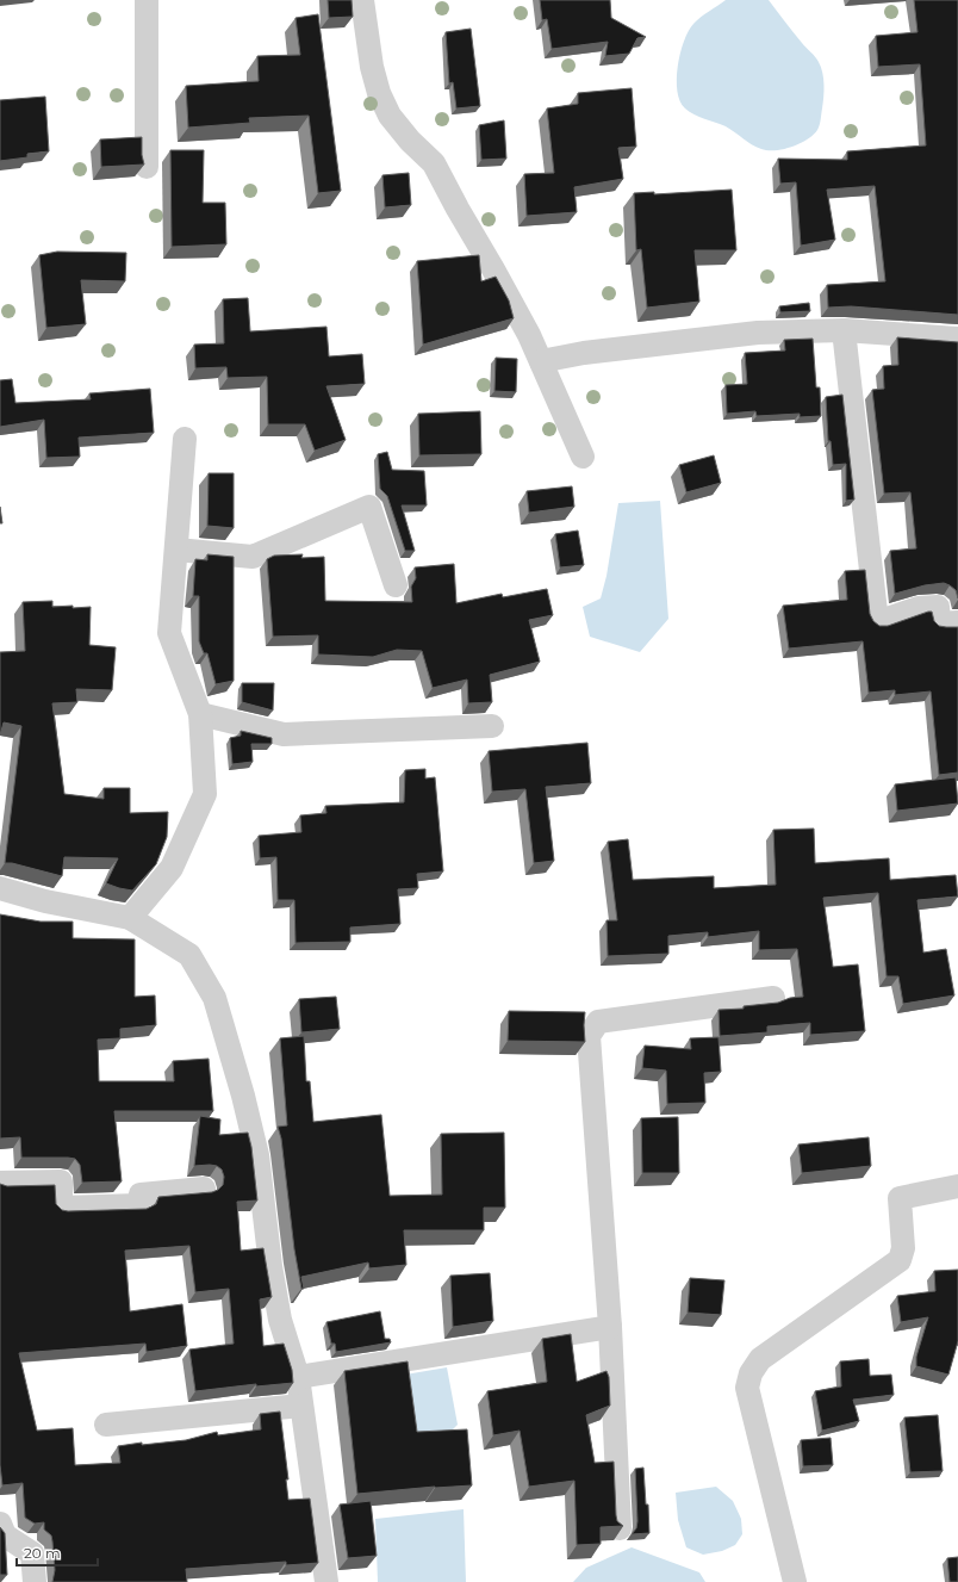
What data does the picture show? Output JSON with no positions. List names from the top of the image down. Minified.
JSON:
{"scale_bar":"20 m"}
